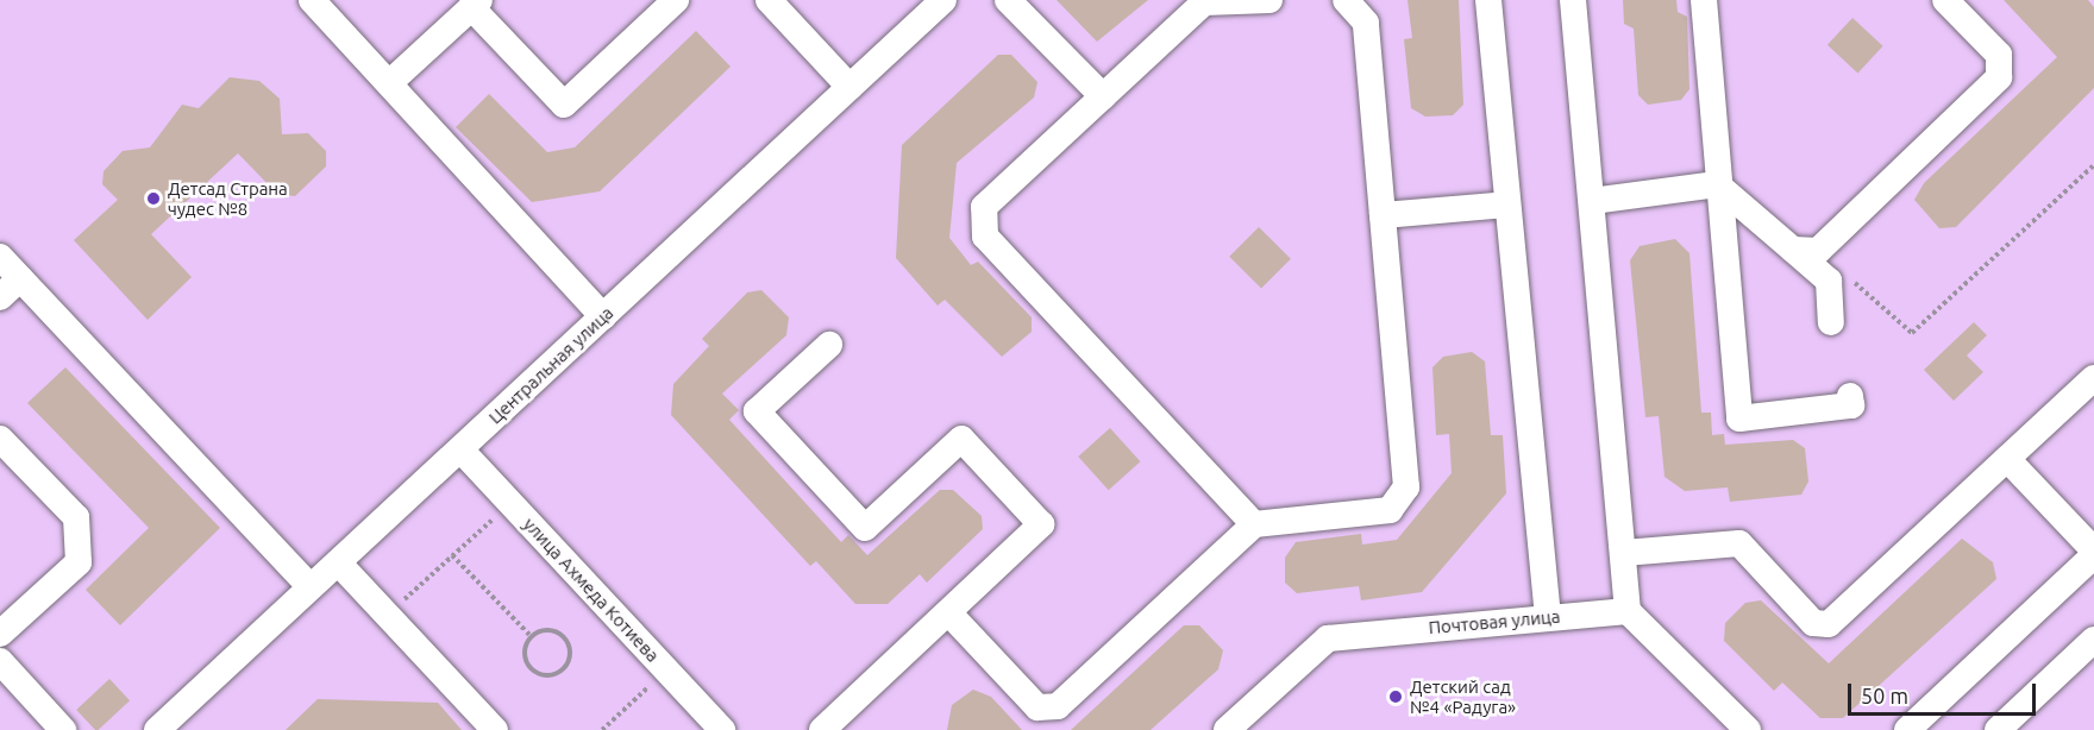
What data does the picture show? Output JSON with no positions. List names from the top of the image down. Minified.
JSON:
{"streets":{"street":["Центральная улица","улица Ахмеда Котиева","Почтовая улица"]},"crossings":[["Центральная улица","улица Ахмеда Котиева"]],"places":["Детсад Страна чудес №8","Детский сад №4 «Радуга»"],"scale_bar":"50 m"}
